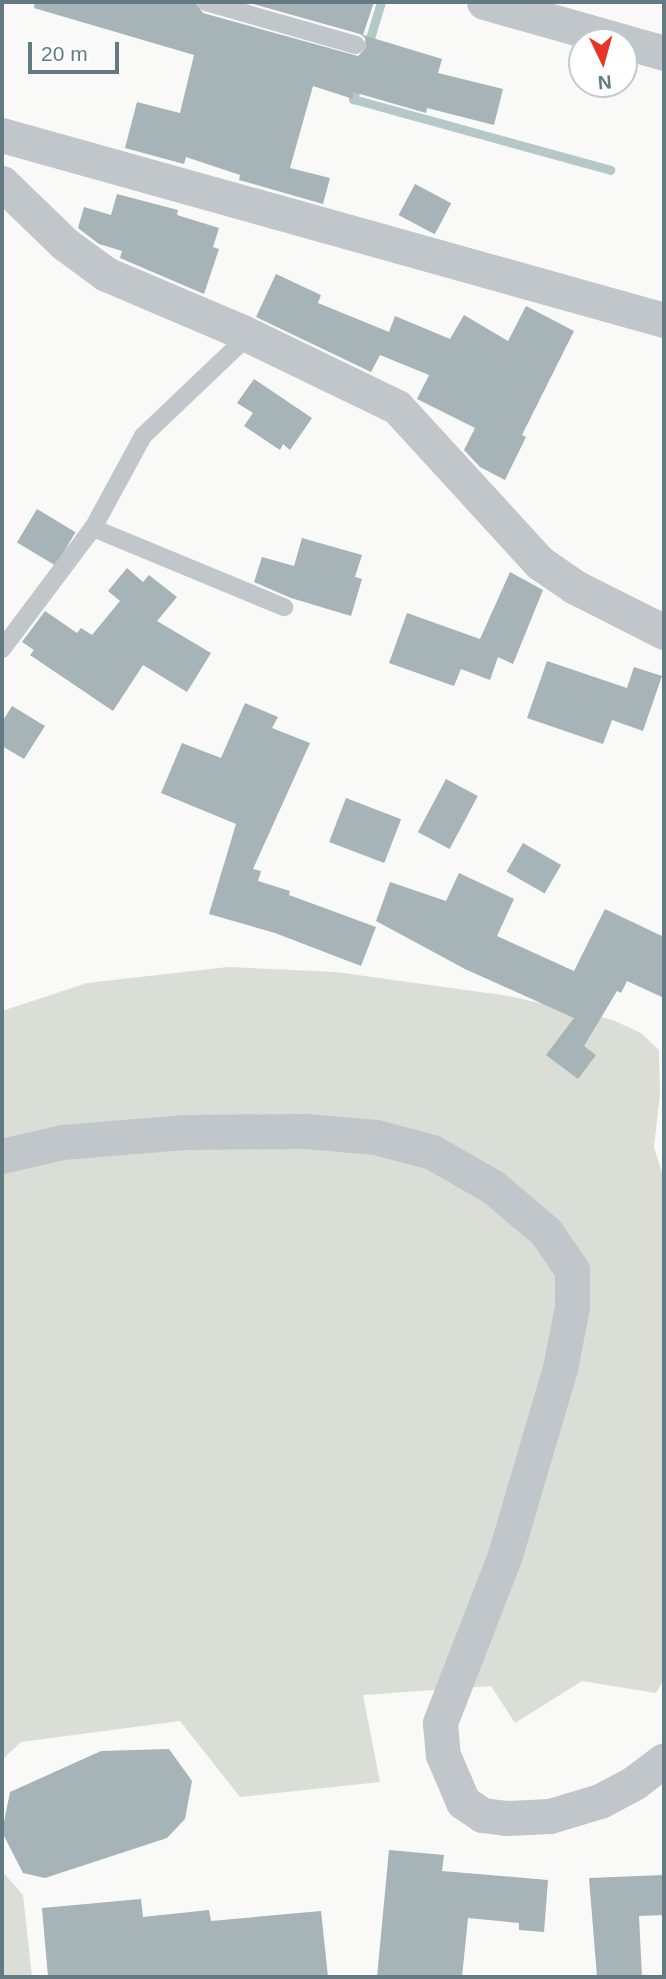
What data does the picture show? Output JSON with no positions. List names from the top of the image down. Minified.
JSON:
{"scale_bar":"20 m","north":"bottom"}
